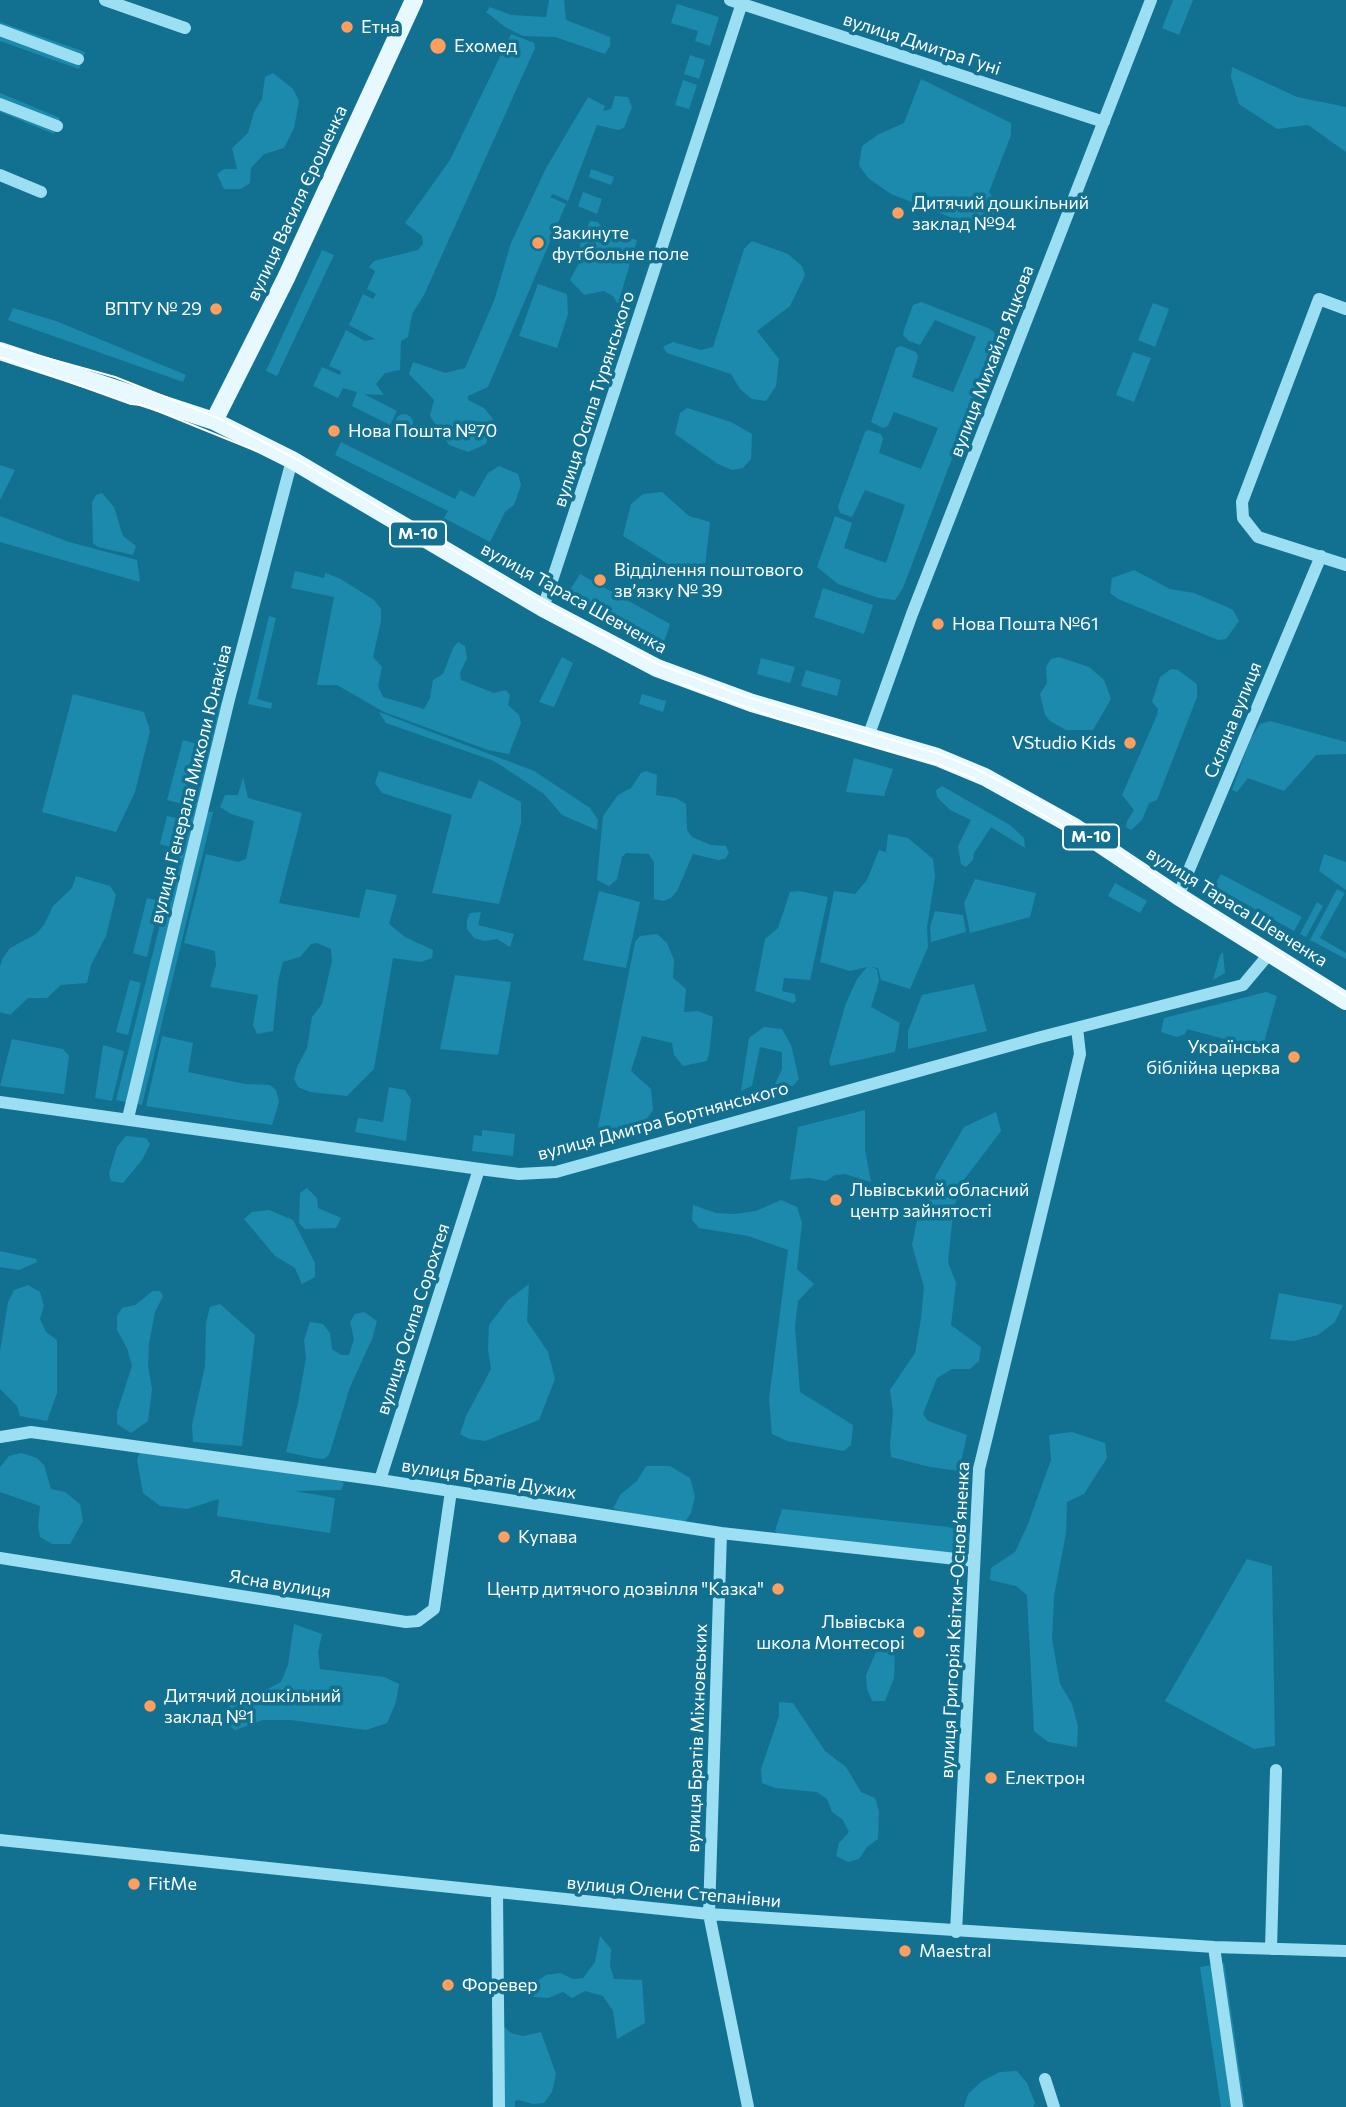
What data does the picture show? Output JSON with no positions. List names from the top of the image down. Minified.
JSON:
{"streets":{"main road":["вулиця Василя Єрошенка","М-10","вулиця Тараса Шевченка"],"street":["вулиця Дмитра Гуні","вулиця Михайла Яцкова","вулиця Осипа Турянського","Скляна вулиця","вулиця Генерала Миколи Юнаківа","вулиця Дмитра Бортнянського","вулиця Осипа Сорохтея","вулиця Братів Дужих","Ясна вулиця","вулиця Григорія Квітки-Основʼяненка","вулиця Братів Міхновських","вулиця Олени Степанівни"]},"crossings":[["вулиця Дмитра Гуні","вулиця Михайла Яцкова"],["вулиця Дмитра Гуні","вулиця Осипа Турянського"],["вулиця Василя Єрошенка","вулиця Тараса Шевченка"],["вулиця Михайла Яцкова","вулиця Тараса Шевченка"],["вулиця Осипа Турянського","вулиця Тараса Шевченка"],["вулиця Тараса Шевченка","Скляна вулиця"],["вулиця Тараса Шевченка","вулиця Генерала Миколи Юнаківа"],["вулиця Тараса Шевченка","вулиця Дмитра Бортнянського"],["вулиця Генерала Миколи Юнаківа","вулиця Дмитра Бортнянського"],["вулиця Дмитра Бортнянського","вулиця Осипа Сорохтея"],["вулиця Дмитра Бортнянського","вулиця Григорія Квітки-Основʼяненка"],["вулиця Осипа Сорохтея","вулиця Братів Дужих"],["вулиця Братів Дужих","Ясна вулиця"],["вулиця Братів Дужих","вулиця Григорія Квітки-Основʼяненка"],["вулиця Братів Дужих","вулиця Братів Міхновських"],["вулиця Григорія Квітки-Основʼяненка","вулиця Олени Степанівни"],["вулиця Братів Міхновських","вулиця Олени Степанівни"]],"places":["Етна","Ехомед","Дитячий дошкільний заклад №94","Закинуте футбольне поле","ВПТУ № 29","Нова Пошта №70","Відділення поштового зв’язку № 39","Нова Пошта №61","VStudio Kids","Українська біблійна церква","Львівський обласний центр зайнятості","Купава","Центр дитячого дозвілля \"Казка\"","Львівська школа Монтесорі","Дитячий дошкільний заклад №1","Електрон","FitMe","Maestral","Форевер"]}
